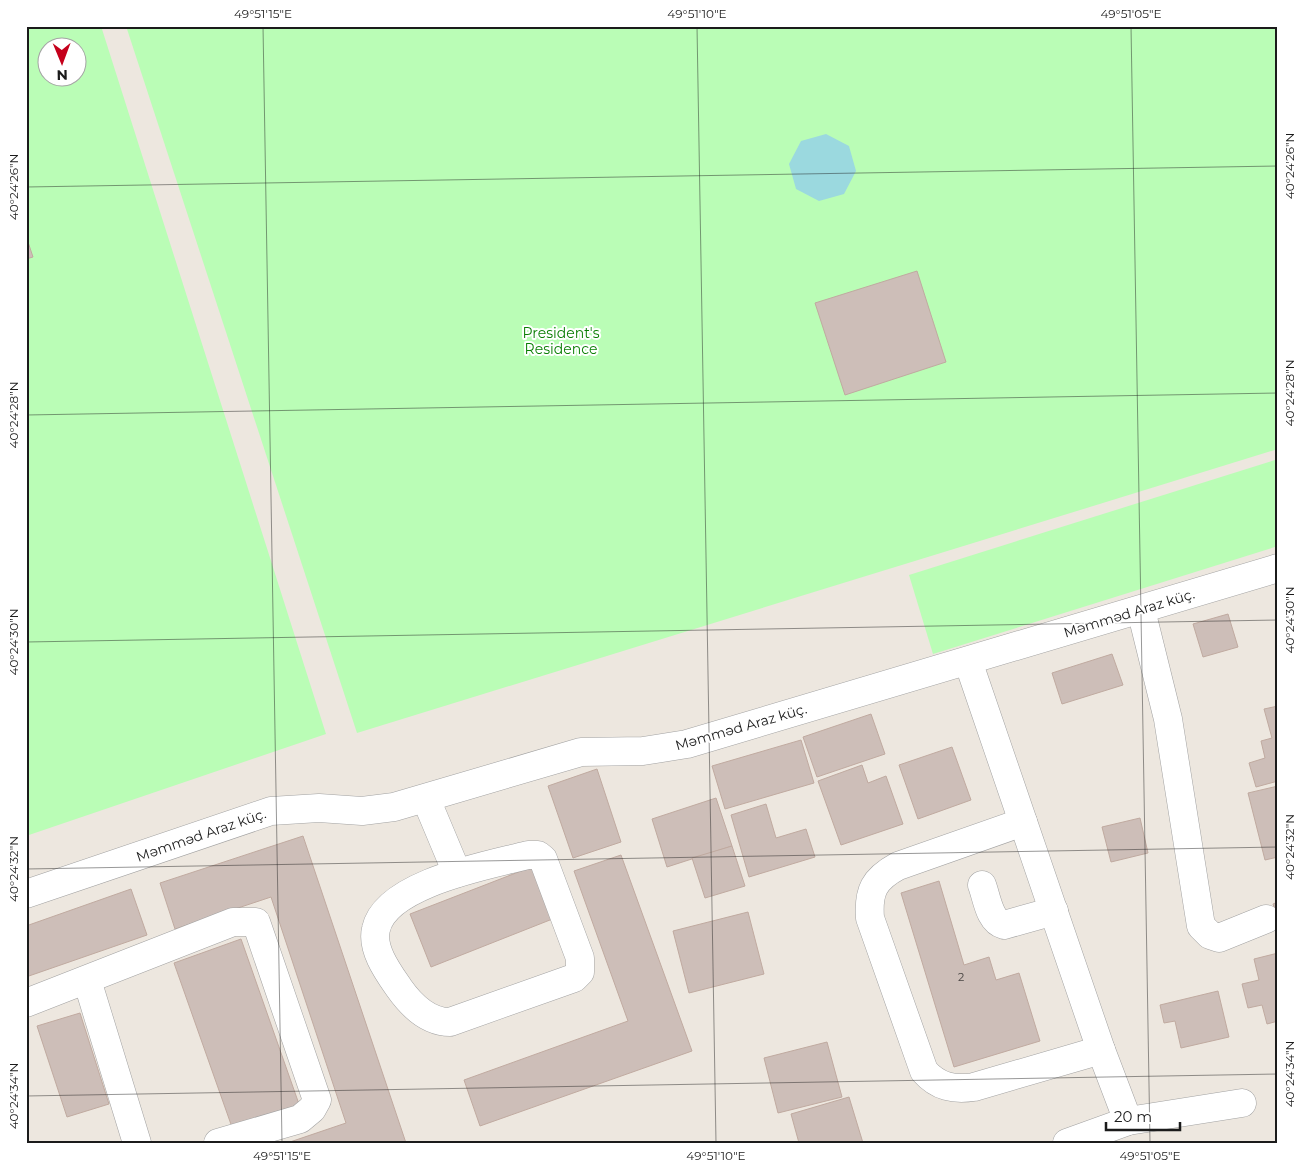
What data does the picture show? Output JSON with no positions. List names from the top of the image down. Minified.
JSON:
{"streets":{"street":["Məmməd Araz küç."]},"parks":["President's Residence"],"house_numbers":["2"],"scale_bar":"20 m","north":"bottom","coordinates":["49°51'15\"E","49°51'10\"E","49°51'05\"E","40°24'26\"N","40°24'28\"N","40°24'30\"N","40°24'32\"N","40°24'34\"N"]}
